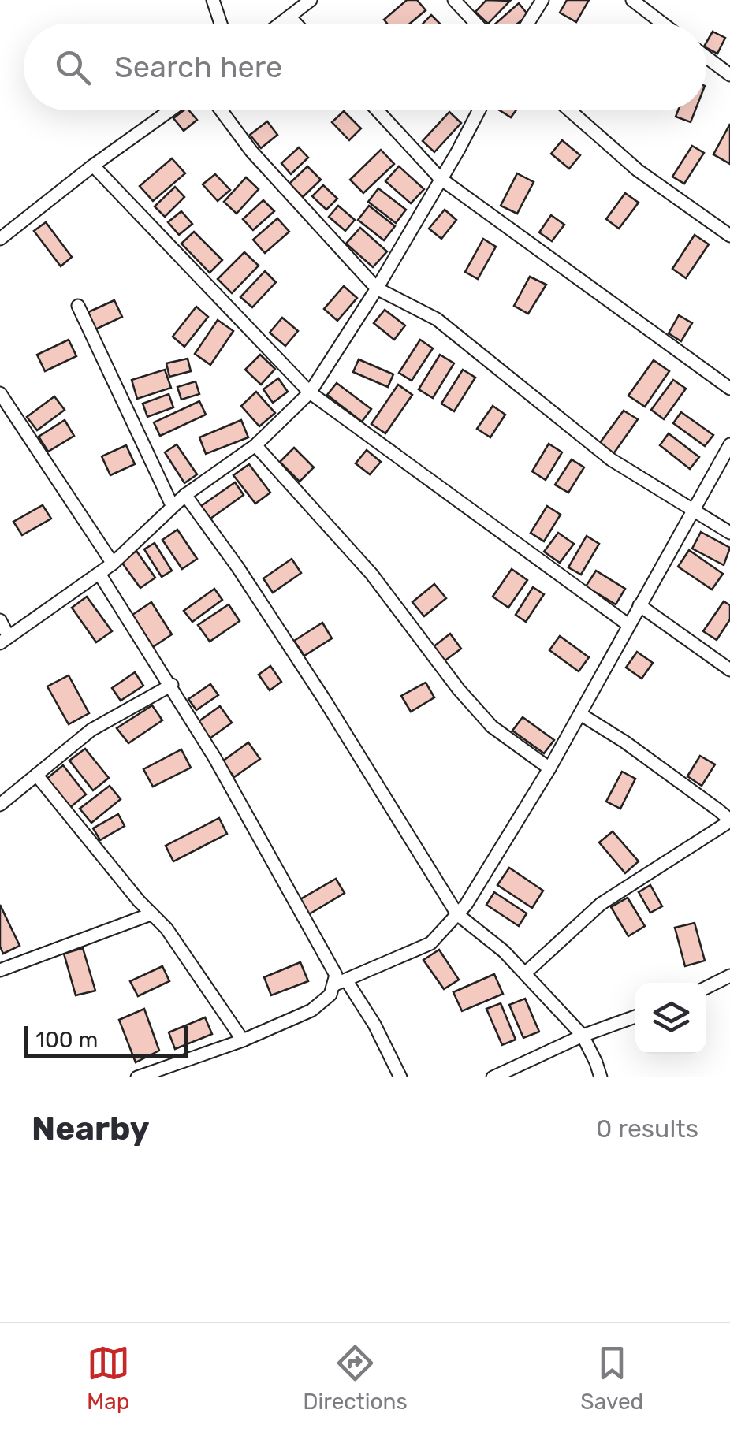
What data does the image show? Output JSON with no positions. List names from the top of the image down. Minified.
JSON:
{"scale_bar":"100 m","page":{"search":"Search here","scale":"100 m","heading":["Nearby","0 results"],"nav":["Map","Directions","Saved"]}}
